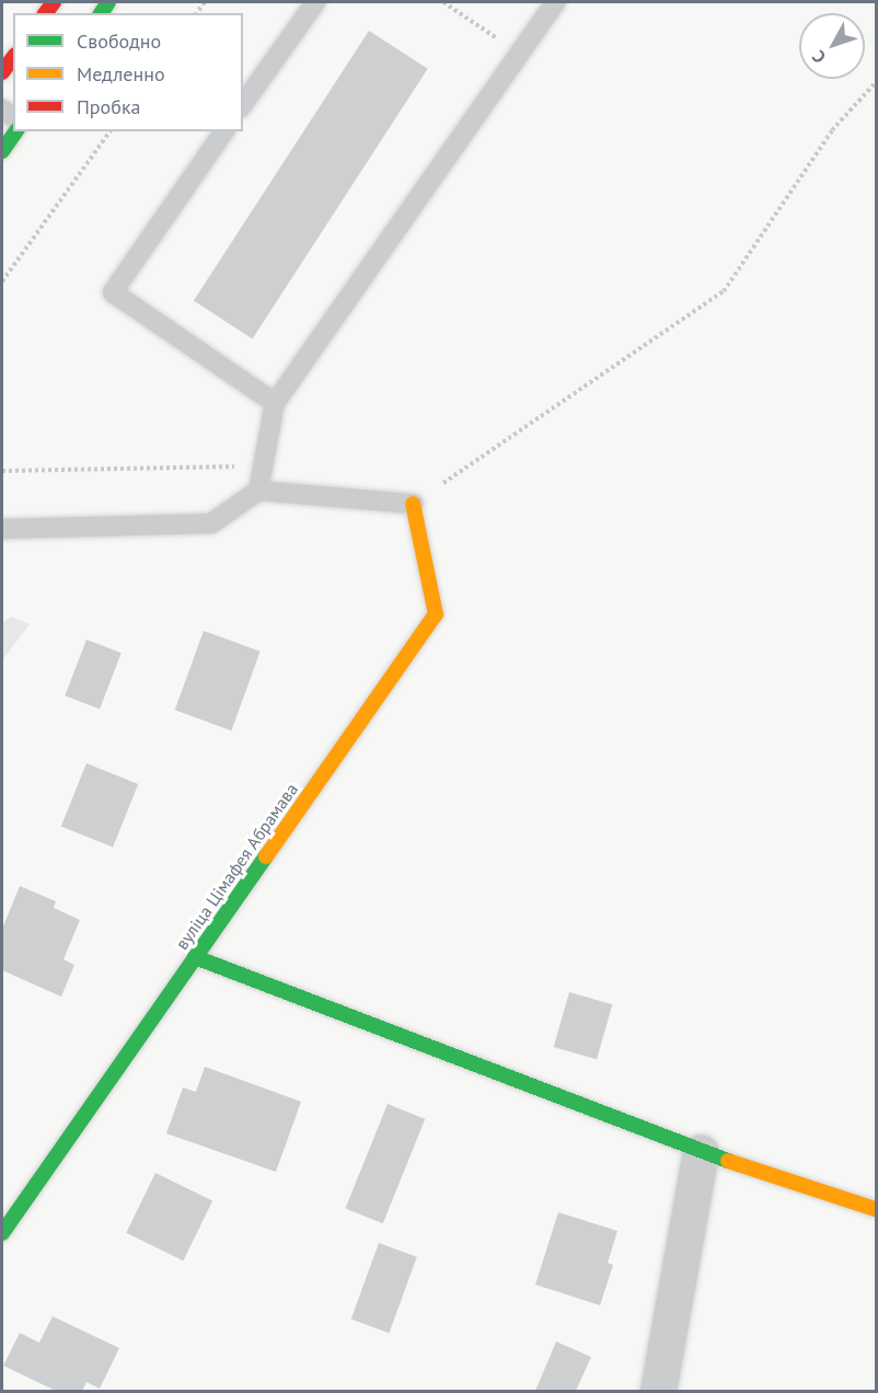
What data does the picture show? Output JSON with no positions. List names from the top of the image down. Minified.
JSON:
{"streets":{"street":["вуліца Цімафея Абрамава"]},"legend":["Свободно","Медленно","Пробка"],"north":"bottom left"}
